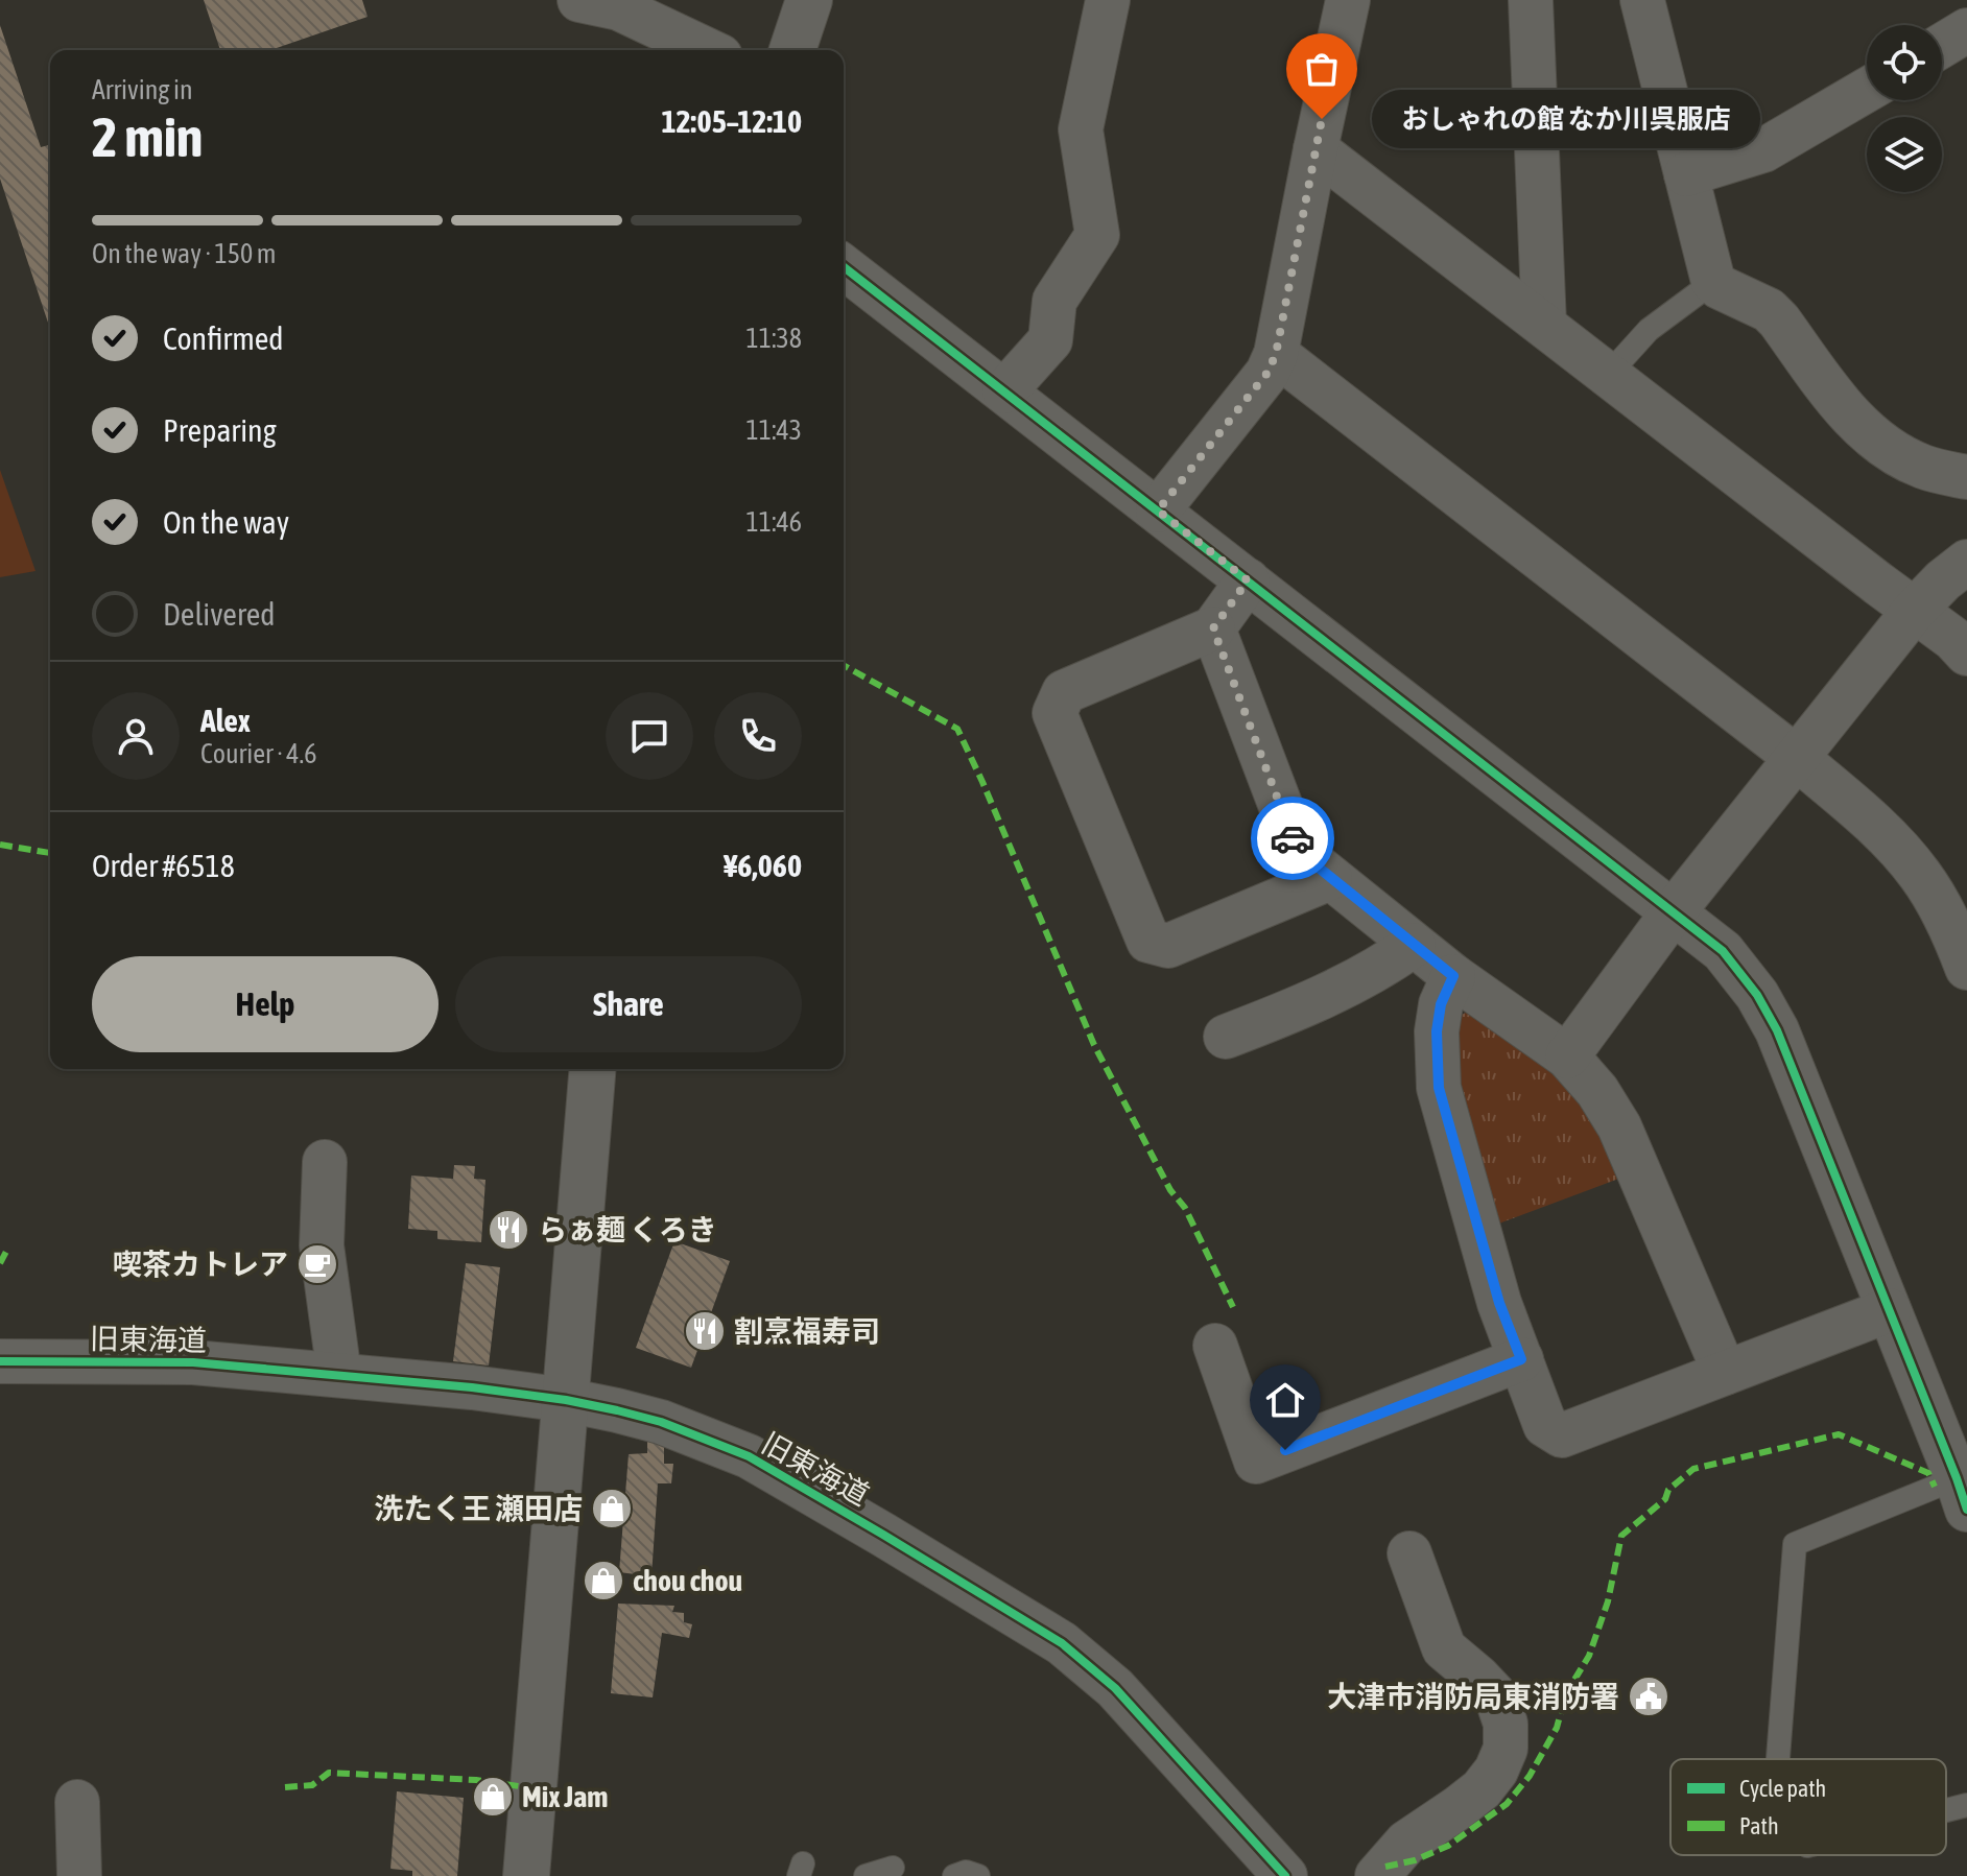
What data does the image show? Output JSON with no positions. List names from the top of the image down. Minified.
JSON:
{"streets":{"street":["旧東海道"]},"places":{"other":["おしゃれの館 なか川呉服店"],"restaurant":["らぁ麺 くろき","割烹福寿司"],"cafe":["喫茶カトレア"],"shop":["洗たく王 瀬田店","chou chou","Mix Jam"],"public building":["大津市消防局東消防署"]},"legend":["Cycle path","Path"],"page":{"heading":["2 min","Arriving in","12:05–12:10"],"panel":["Alex","Courier · 4.6","Order #6518","¥6,060"],"bubble":"おしゃれの館 なか川呉服店","bar":"On the way · 150 m","list":[["Confirmed","11:38"],["Preparing","11:43"],["On the way","11:46"],"Delivered"],"buttons":["Help","Share"]}}
